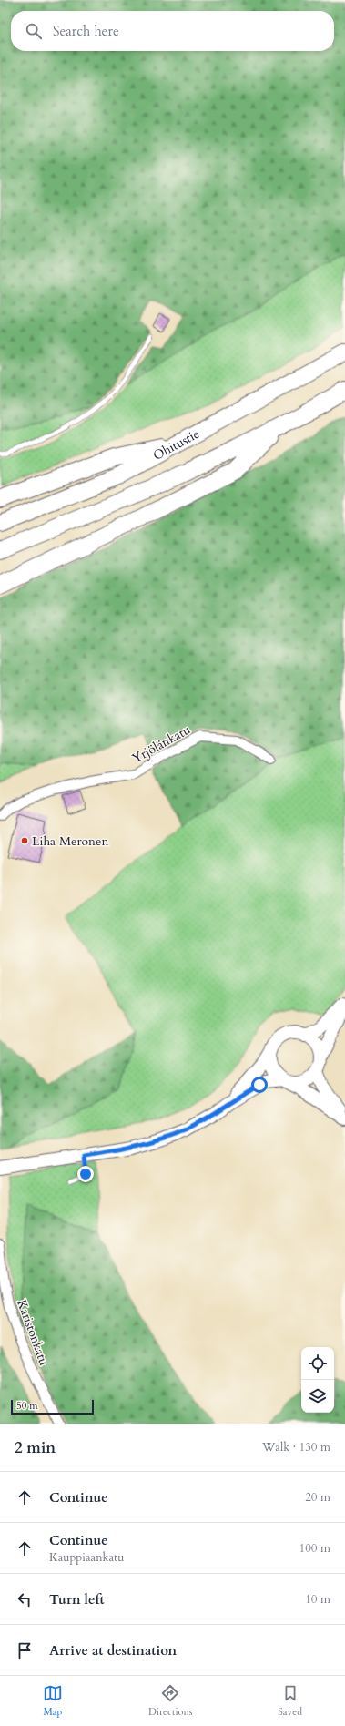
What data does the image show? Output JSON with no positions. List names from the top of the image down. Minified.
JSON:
{"streets":{"highway":["Ohitustie"],"street":["Yrjölänkatu","Karistonkatu"]},"places":["Liha Meronen"],"scale_bar":"50 m","page":{"search":"Search here","scale":"50 m","heading":["2 min","Walk · 130 m"],"list":[["Continue","20 m"],["Continue","Kauppiaankatu","100 m"],["Turn left","10 m"],"Arrive at destination"],"nav":["Map","Directions","Saved"]}}
